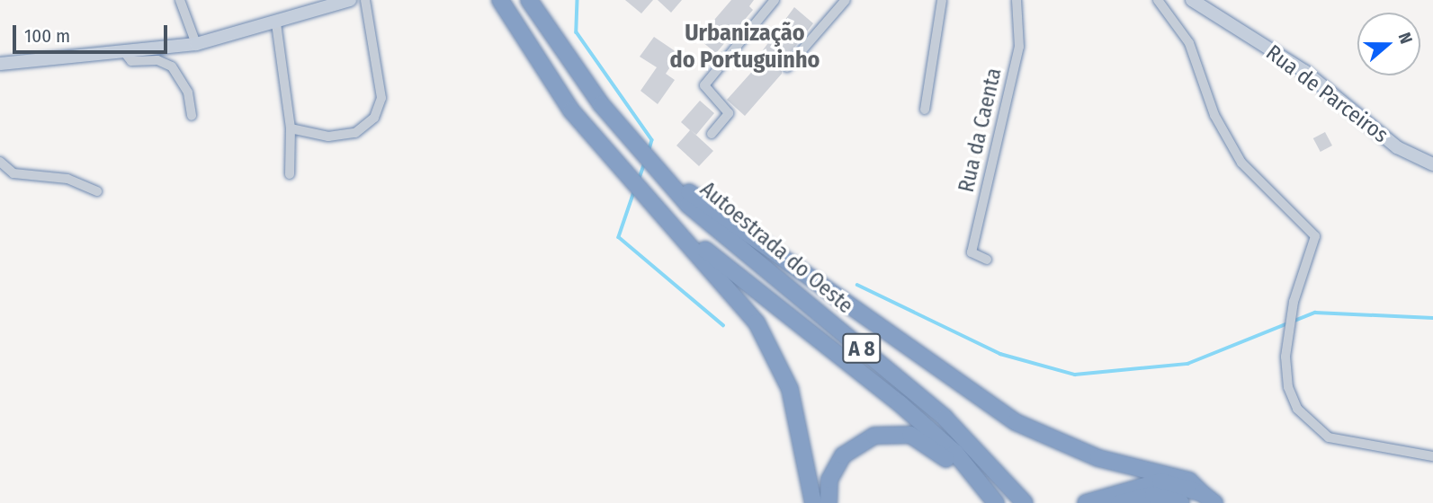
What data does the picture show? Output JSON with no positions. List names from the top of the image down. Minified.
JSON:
{"streets":{"highway":["Autoestrada do Oeste","A 8"],"street":["Rua de Parceiros","Rua da Caenta"]},"districts":["Urbanização do Portuguinho"],"scale_bar":"100 m","north":"right"}
